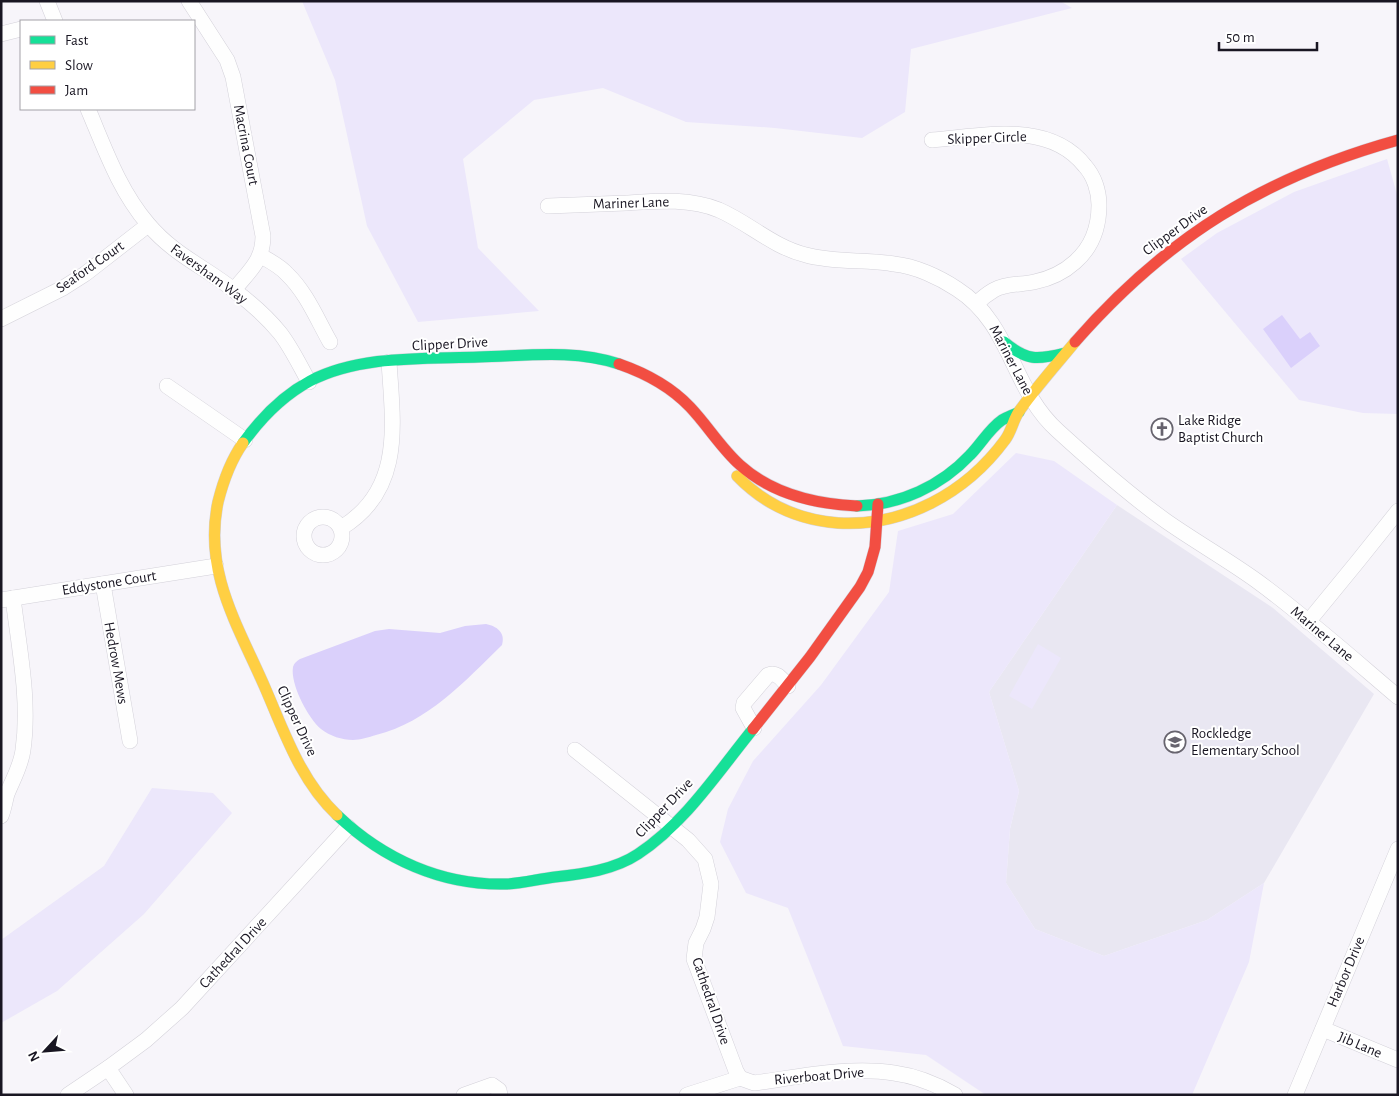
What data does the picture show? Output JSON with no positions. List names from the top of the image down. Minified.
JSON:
{"streets":{"street":["Skipper Circle","Macrina Court","Mariner Lane","Clipper Drive","Seaford Court","Faversham Way","Eddystone Court","Hedrow Mews","Cathedral Drive","Harbor Drive","Jib Lane","Riverboat Drive"]},"crossings":[["Skipper Circle","Mariner Lane"],["Mariner Lane","Clipper Drive"],["Clipper Drive","Faversham Way"],["Clipper Drive","Eddystone Court"],["Clipper Drive","Cathedral Drive"],["Seaford Court","Faversham Way"],["Eddystone Court","Hedrow Mews"],["Cathedral Drive","Riverboat Drive"],["Harbor Drive","Jib Lane"]],"places":{"church":["Lake Ridge Baptist Church"],"school or university":["Rockledge Elementary School"]},"legend":["Fast","Slow","Jam"],"scale_bar":"50 m","north":"bottom left"}
